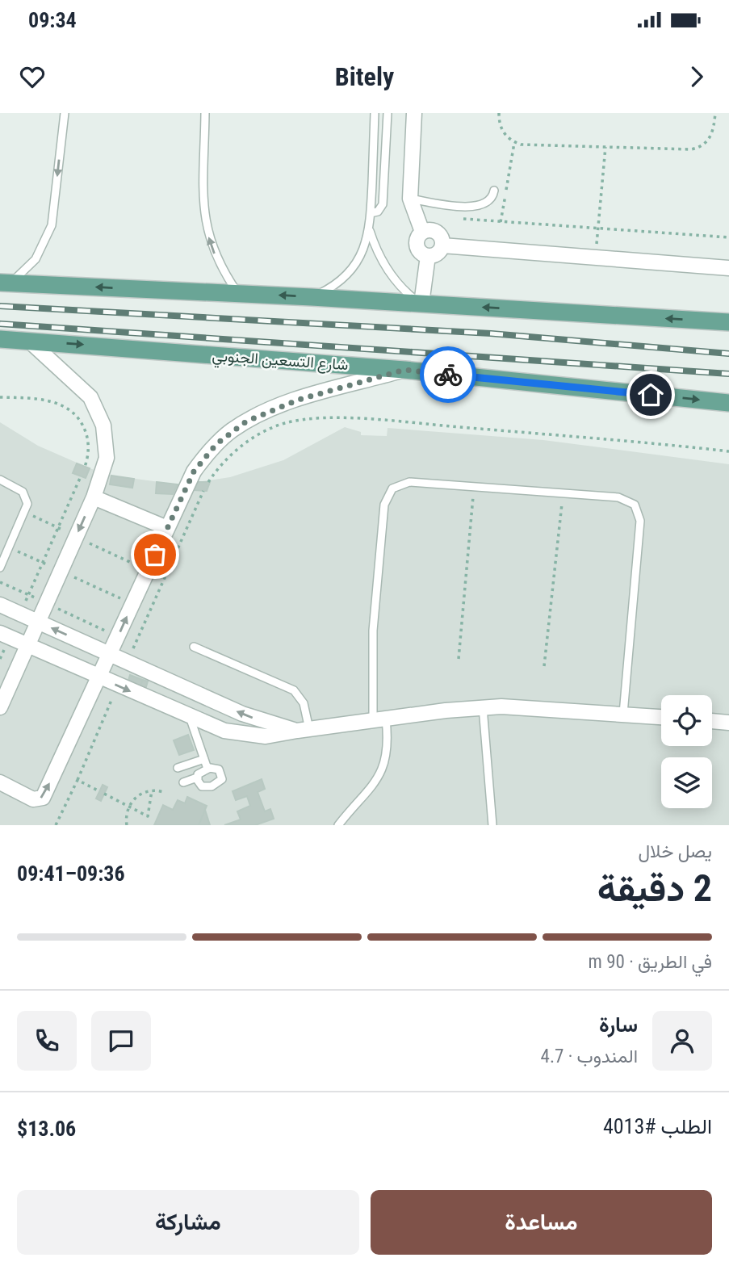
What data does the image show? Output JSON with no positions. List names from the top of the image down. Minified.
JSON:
{"streets":{"main road":["شارع التسعين الجنوبي"]},"page":{"status":"09:34","header":"Bitely","heading":["2 دقيقة","يصل خلال","09:36–09:41"],"panel":["سارة","المندوب · 4.7","الطلب #4013","$13.06"],"bar":"في الطريق · 90 m","buttons":["مساعدة","مشاركة"]}}
